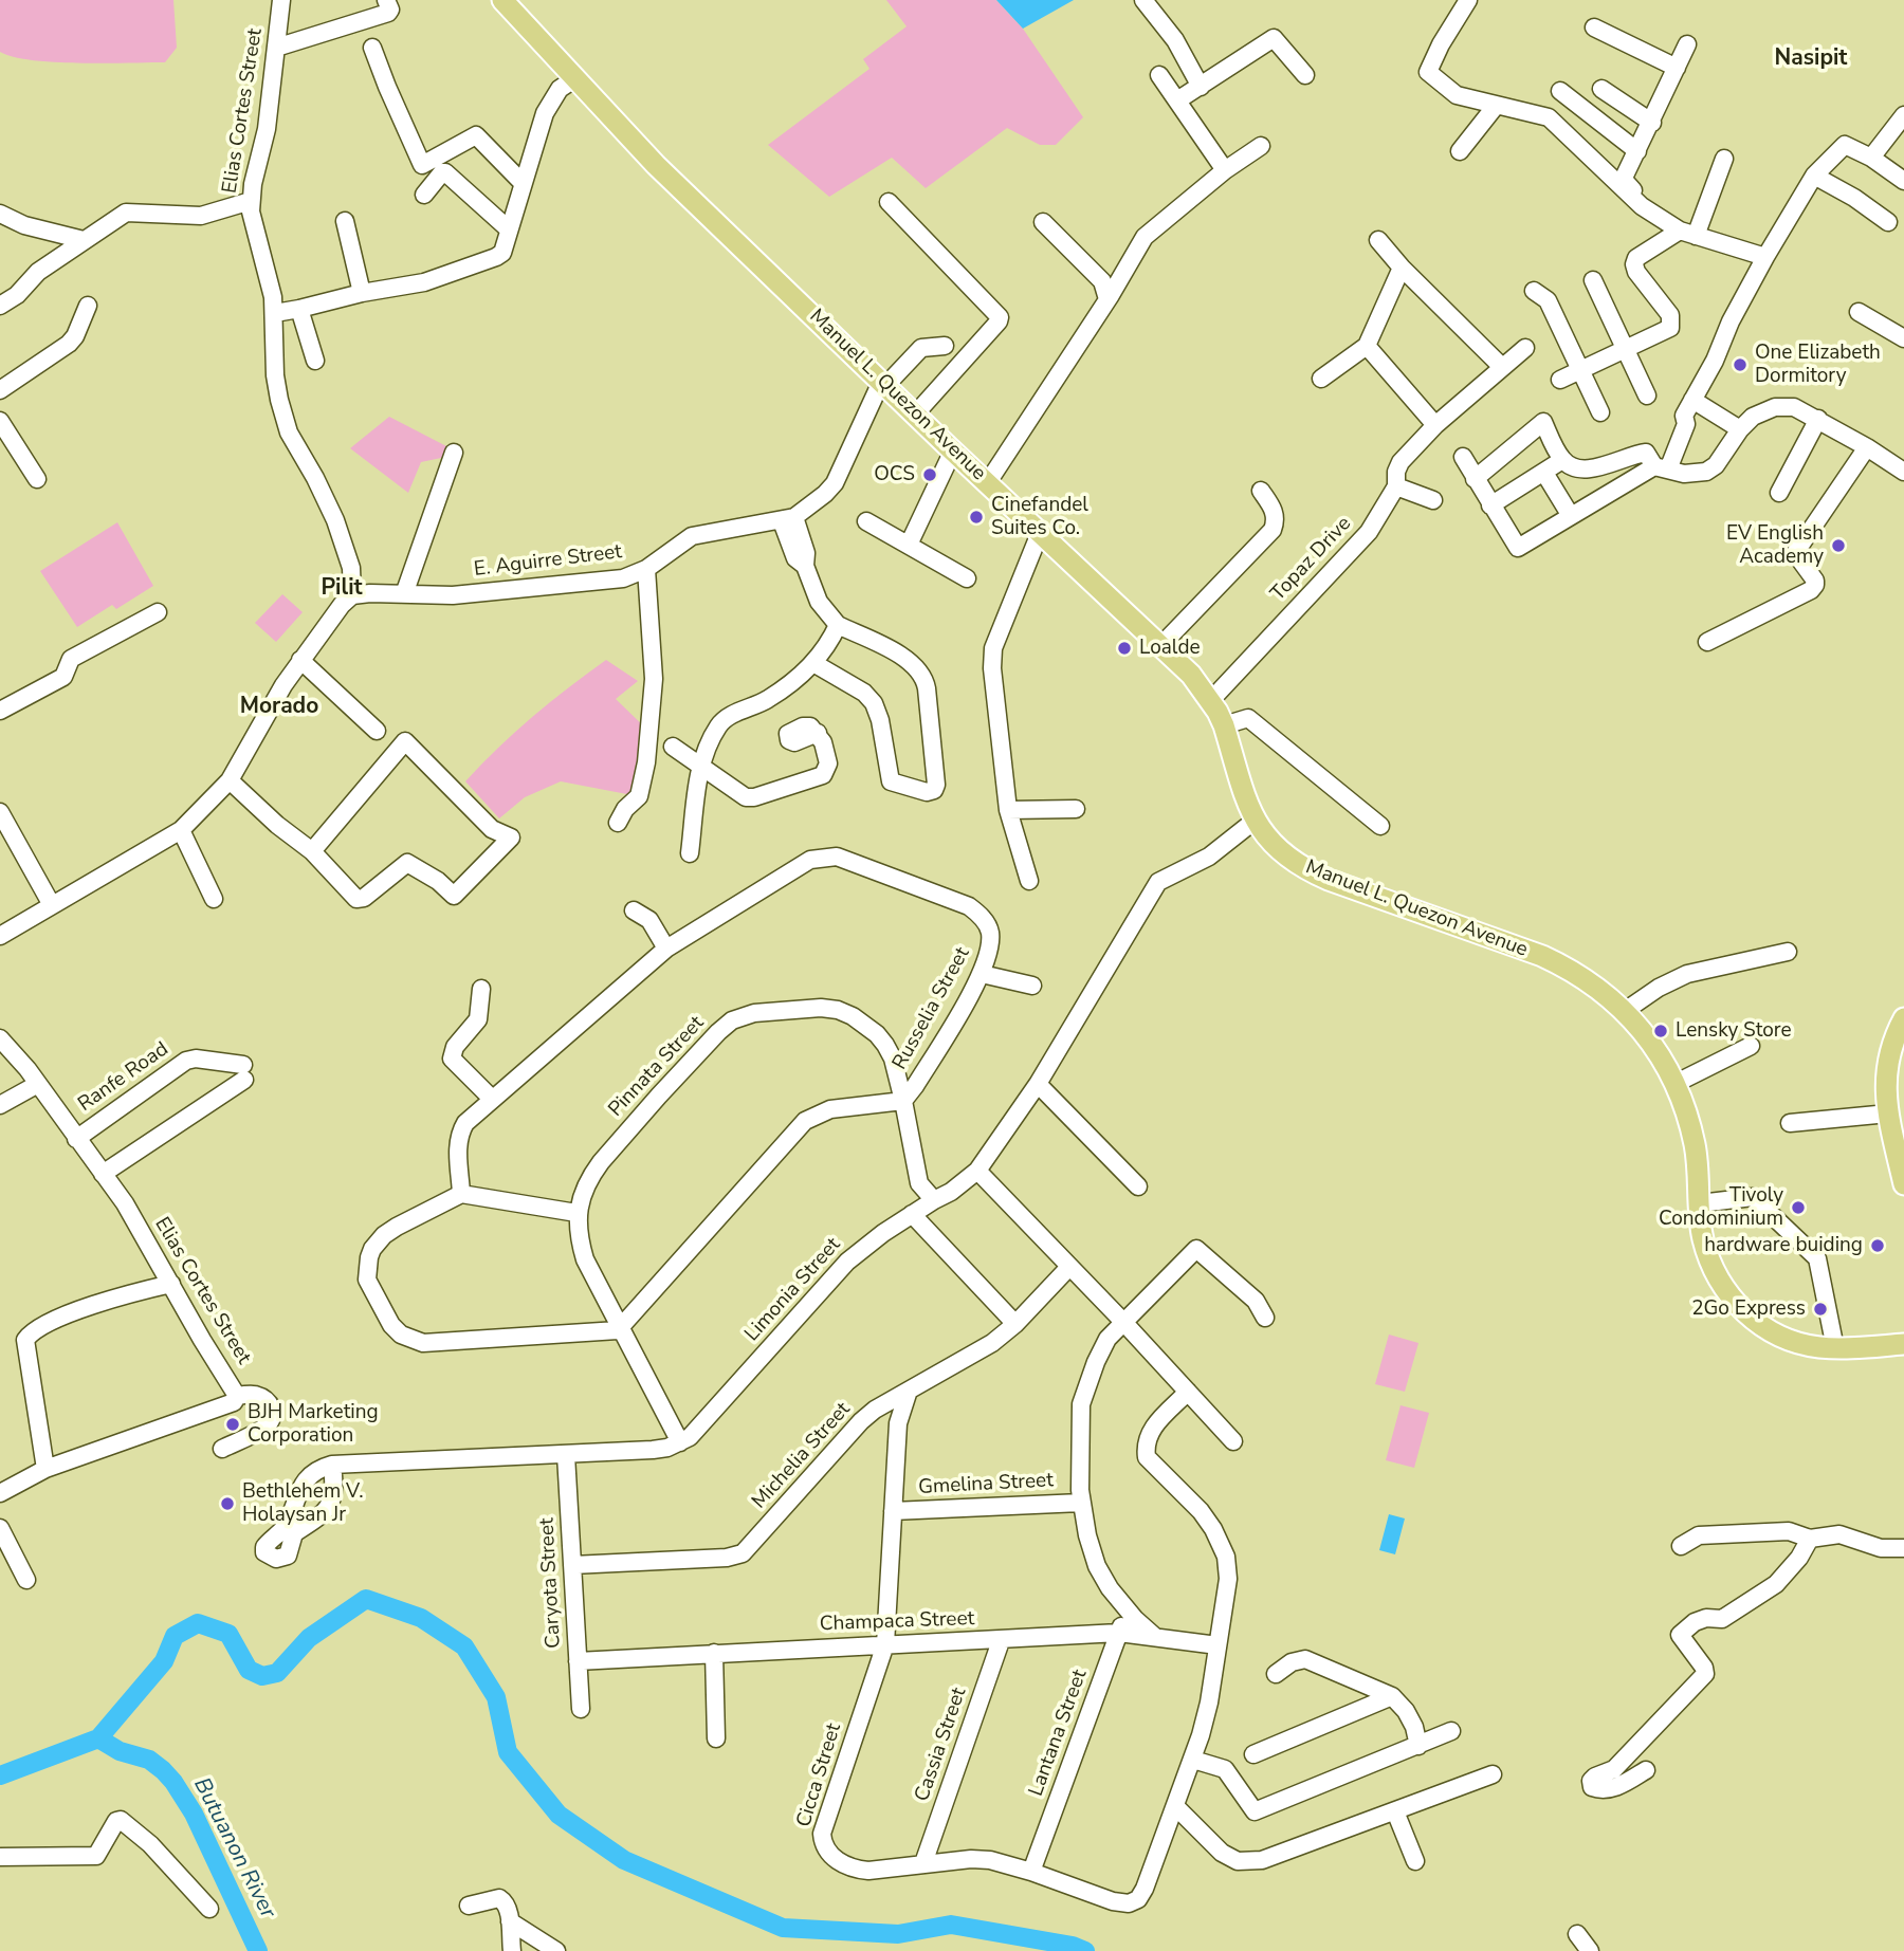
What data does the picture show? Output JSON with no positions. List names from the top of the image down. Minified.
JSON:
{"streets":{"main road":["Manuel L. Quezon Avenue"],"street":["Elias Cortes Street","Topaz Drive","E. Aguirre Street","Russelia Street","Pinnata Street","Ranfe Road","Limonia Street","Michelia Street","Gmelina Street","Caryota Street","Champaca Street","Lantana Street","Cassia Street","Cicca Street"]},"crossings":[["Elias Cortes Street","E. Aguirre Street"],["Elias Cortes Street","Ranfe Road"],["Manuel L. Quezon Avenue","Topaz Drive"],["Manuel L. Quezon Avenue","E. Aguirre Street"],["Manuel L. Quezon Avenue","Limonia Street"],["Russelia Street","Pinnata Street"],["Pinnata Street","Limonia Street"],["Limonia Street","Caryota Street"],["Michelia Street","Caryota Street"],["Michelia Street","Cicca Street"],["Gmelina Street","Cicca Street"],["Caryota Street","Champaca Street"],["Champaca Street","Lantana Street"],["Champaca Street","Cassia Street"],["Champaca Street","Cicca Street"],["Lantana Street","Cicca Street"],["Cassia Street","Cicca Street"]],"districts":["Nasipit","Pilit","Morado"],"water":["Butuanon River"],"places":["One Elizabeth Dormitory","OCS","Cinefandel Suites Co.","EV English Academy","Loalde","Lensky Store","Tivoly Condominium","hardware buiding","2Go Express","BJH Marketing Corporation","Bethlehem V. Holaysan Jr"]}
